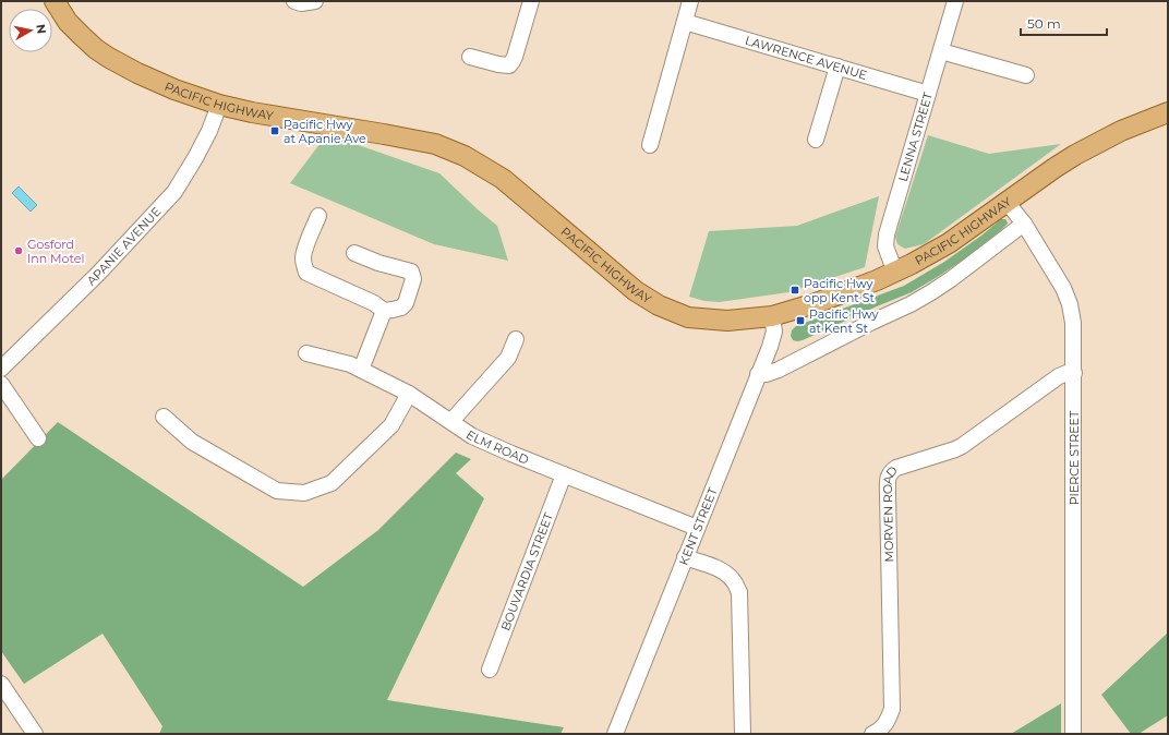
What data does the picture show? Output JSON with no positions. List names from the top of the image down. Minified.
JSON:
{"streets":{"main road":["PACIFIC HIGHWAY"],"street":["LAWRENCE AVENUE","LENNA STREET","APANIE AVENUE","ELM ROAD","PIERCE STREET","MORVEN ROAD","KENT STREET","BOUVARDIA STREET"]},"crossings":[["LAWRENCE AVENUE","LENNA STREET"],["PACIFIC HIGHWAY","LENNA STREET"],["PACIFIC HIGHWAY","APANIE AVENUE"],["PACIFIC HIGHWAY","PIERCE STREET"],["PACIFIC HIGHWAY","KENT STREET"],["ELM ROAD","KENT STREET"],["ELM ROAD","BOUVARDIA STREET"],["PIERCE STREET","MORVEN ROAD"]],"places":{"transit":["Pacific Hwy at Apanie Ave","Pacific Hwy opp Kent St","Pacific Hwy at Kent St"],"other":["Gosford Inn Motel"]},"scale_bar":"50 m","north":"right"}
